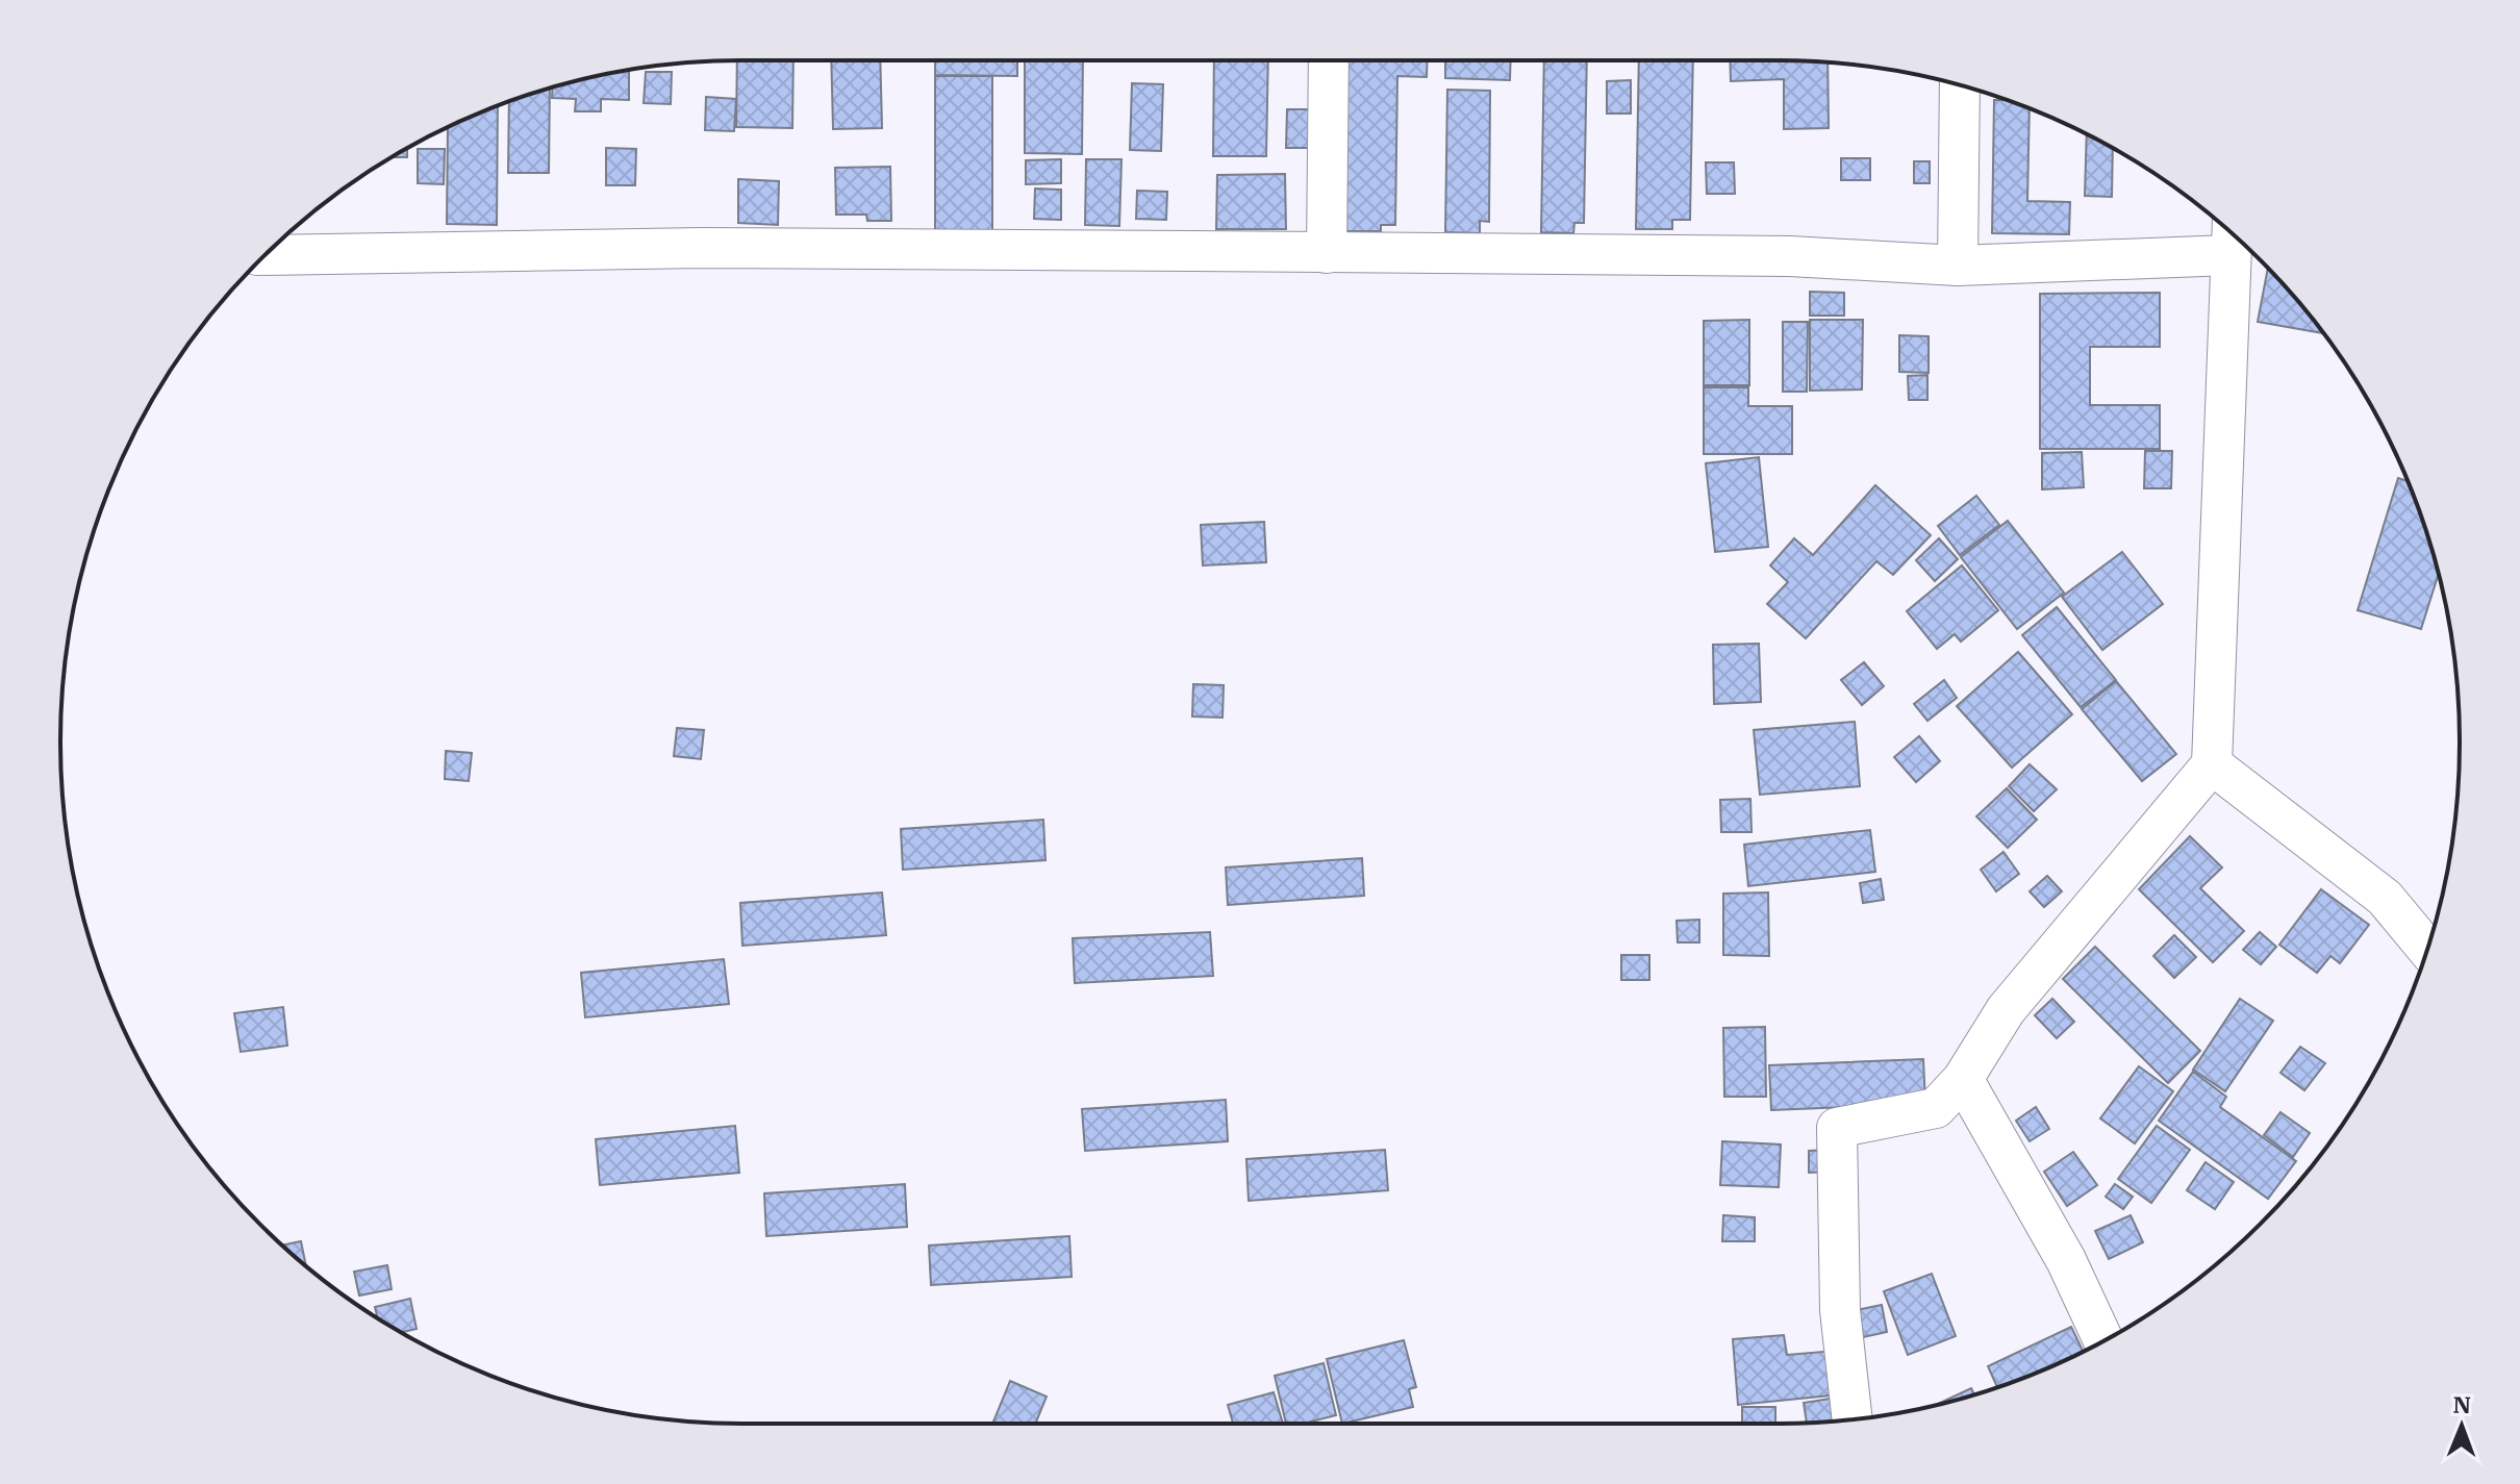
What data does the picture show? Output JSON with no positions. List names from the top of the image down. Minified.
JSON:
{"north":"top"}
